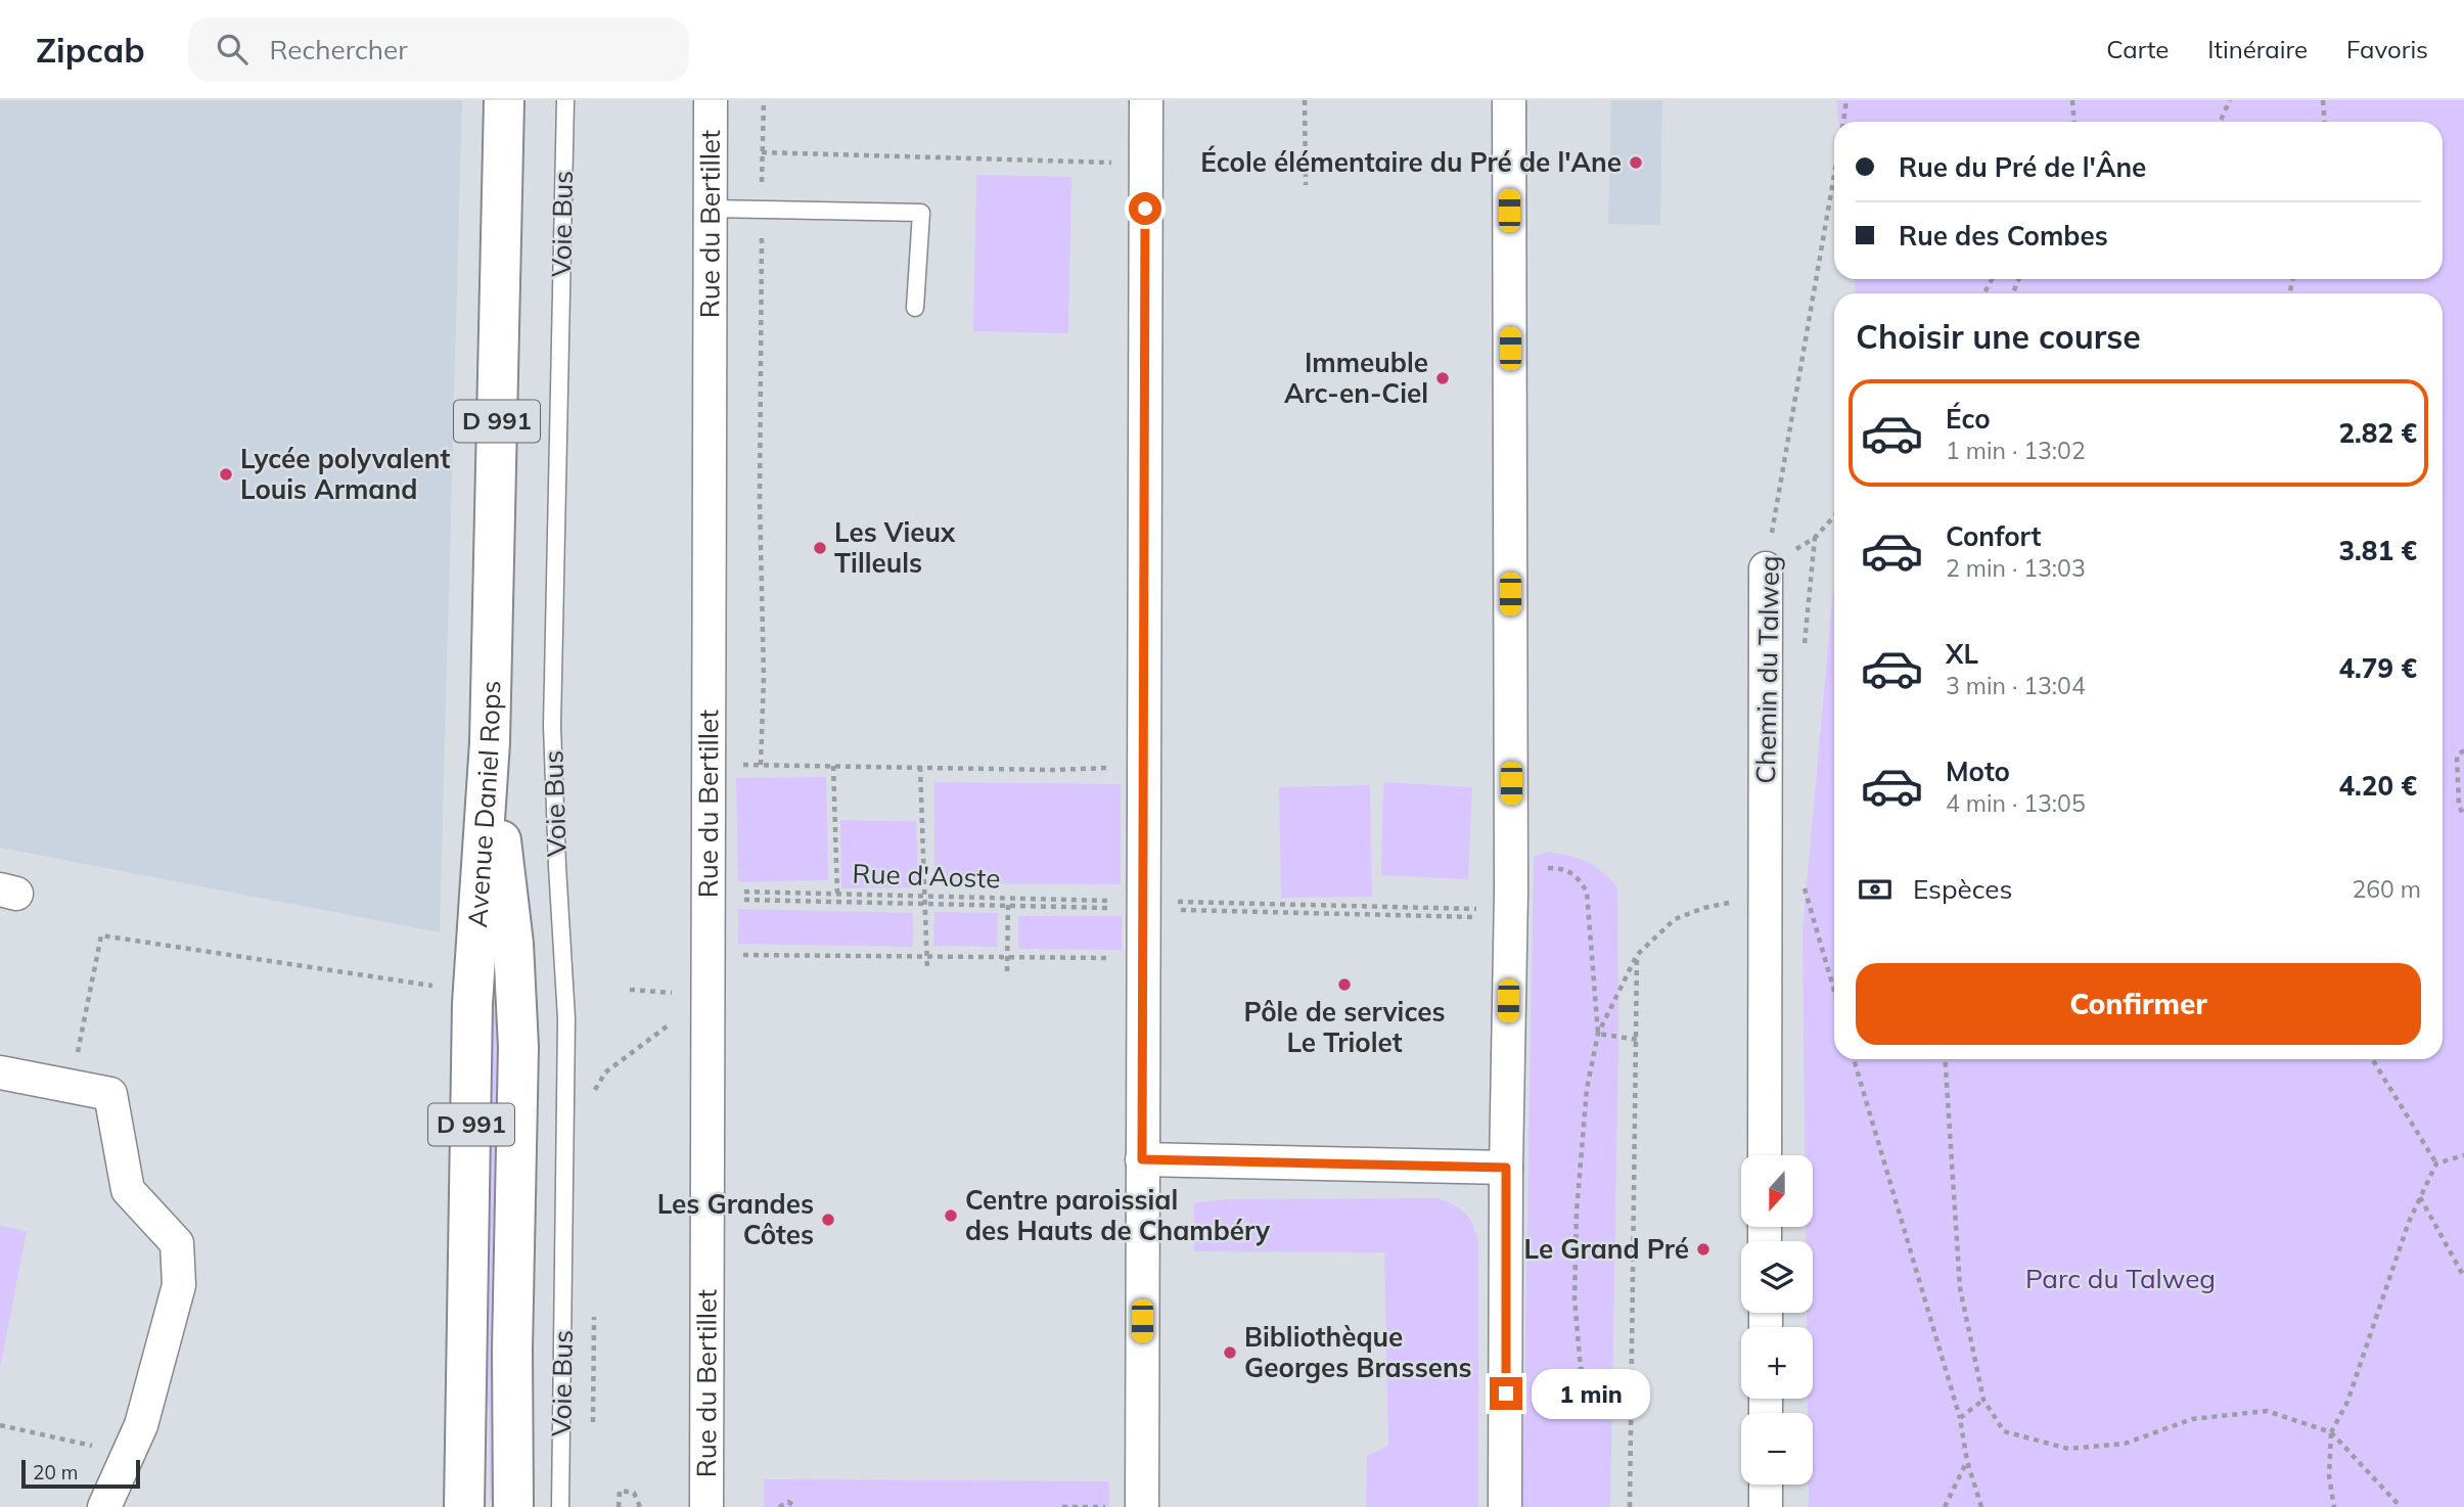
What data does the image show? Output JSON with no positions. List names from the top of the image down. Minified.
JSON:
{"streets":{"main road":["D 991","Avenue Daniel Rops"],"street":["Rue du Bertillet","Chemin du Talweg"],"lane":["Voie Bus"],"path":["Rue d'Aoste"]},"crossings":[["Rue du Bertillet","Rue d'Aoste"]],"parks":["Parc du Talweg"],"places":["École élémentaire du Pré de l'Ane","Immeuble Arc-en-Ciel","Lycée polyvalent Louis Armand","Les Vieux Tilleuls","Pôle de services Le Triolet","Centre paroissial des Hauts de Chambéry","Les Grandes Côtes","Le Grand Pré","Bibliothèque Georges Brassens"],"scale_bar":"20 m","north":"bottom","page":{"header":"Zipcab","search":"Rechercher","nav":["Carte","Itinéraire","Favoris"],"banner":["Rue du Pré de l'Âne","Rue des Combes"],"heading":"Choisir une course","list":[{"name":"Éco","note":"1 min · 13:02","value":"2.82 €"},{"name":"Confort","note":"2 min · 13:03","value":"3.81 €"},{"name":"XL","note":"3 min · 13:04","value":"4.79 €"},{"name":"Moto","note":"4 min · 13:05","value":"4.20 €"}],"pay":["Espèces","260 m"],"buttons":"Confirmer","map_buttons":["+","−"],"bubble":"1 min","scale":"20 m"}}
